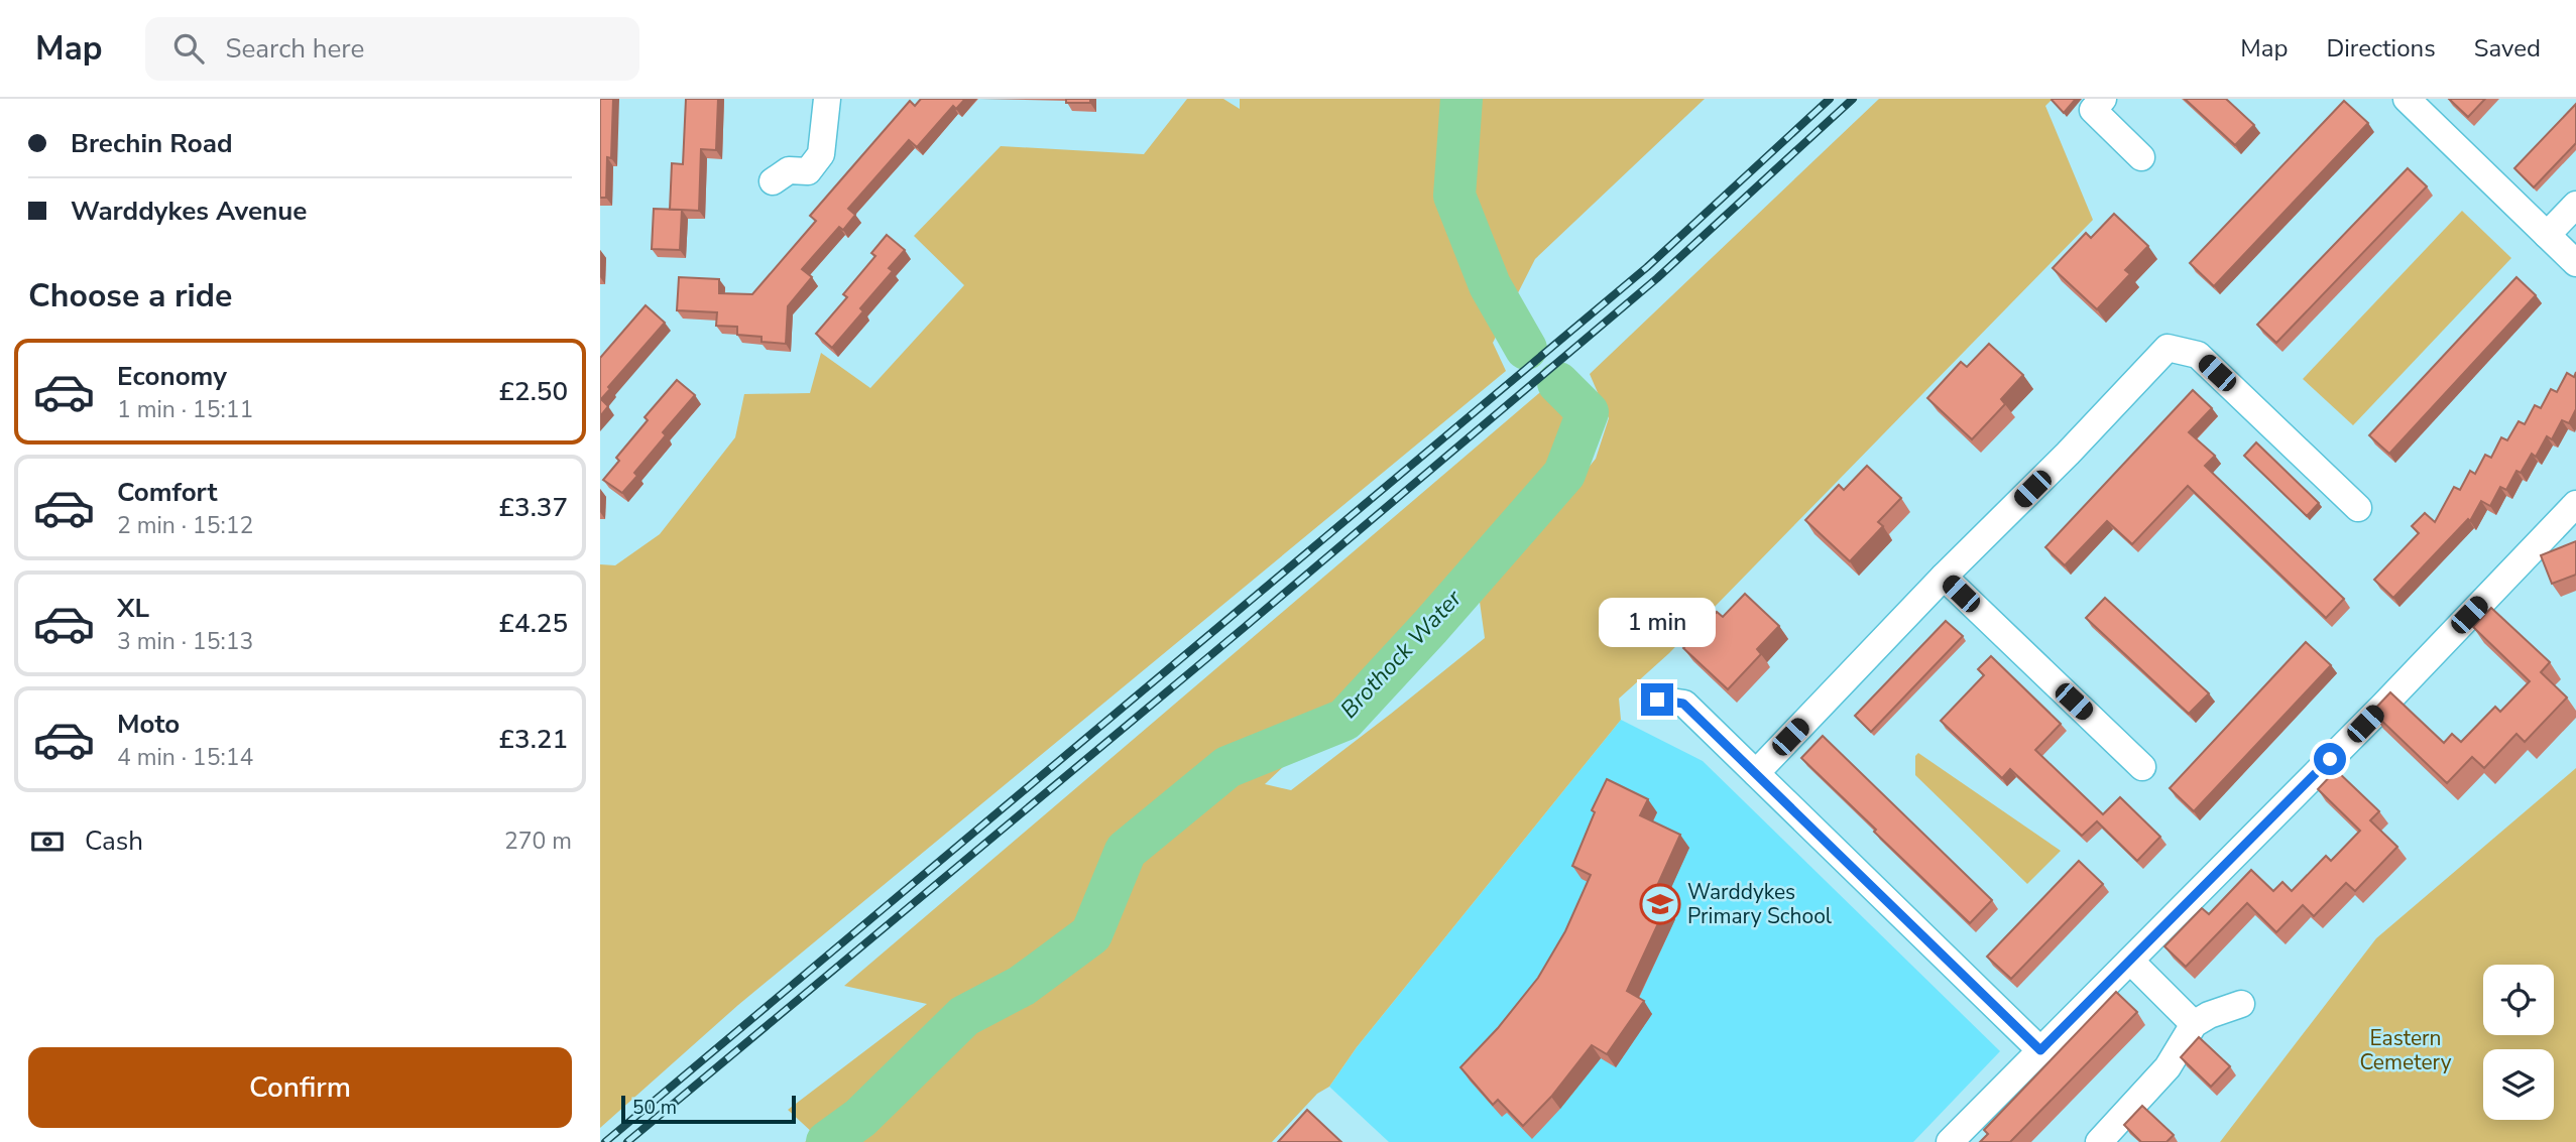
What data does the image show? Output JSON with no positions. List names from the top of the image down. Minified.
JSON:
{"water":["Brothock Water"],"parks":["Eastern Cemetery"],"places":{"school or university":["Warddykes Primary School"]},"scale_bar":"50 m","page":{"header":"Map","search":"Search here","nav":["Map","Directions","Saved"],"banner":["Brechin Road","Warddykes Avenue"],"heading":"Choose a ride","list":[{"name":"Economy","note":"1 min · 15:11","value":"£2.50"},{"name":"Comfort","note":"2 min · 15:12","value":"£3.37"},{"name":"XL","note":"3 min · 15:13","value":"£4.25"},{"name":"Moto","note":"4 min · 15:14","value":"£3.21"}],"bubble":"1 min","pay":["Cash","270 m"],"buttons":"Confirm","scale":"50 m"}}
